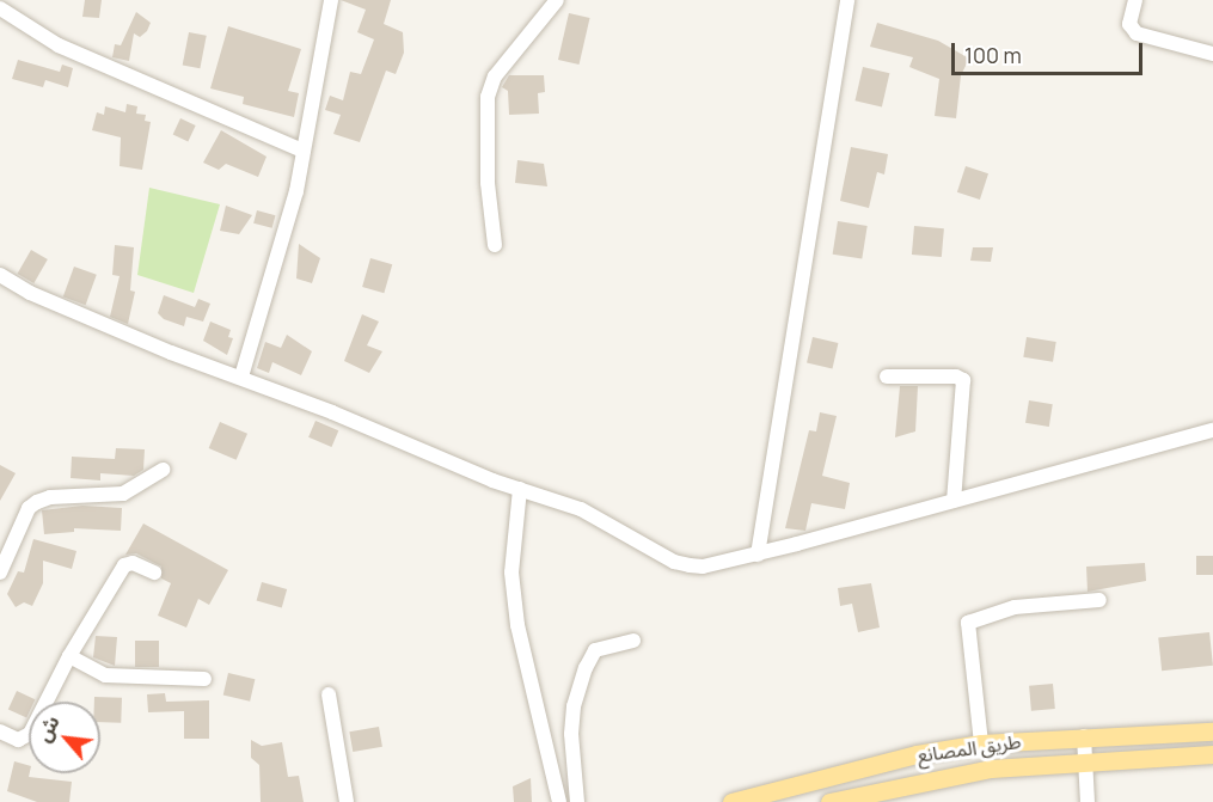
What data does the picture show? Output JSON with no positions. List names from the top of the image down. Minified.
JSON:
{"streets":{"main road":["طريق المصانع"]},"scale_bar":"100 m","north":"top left"}
